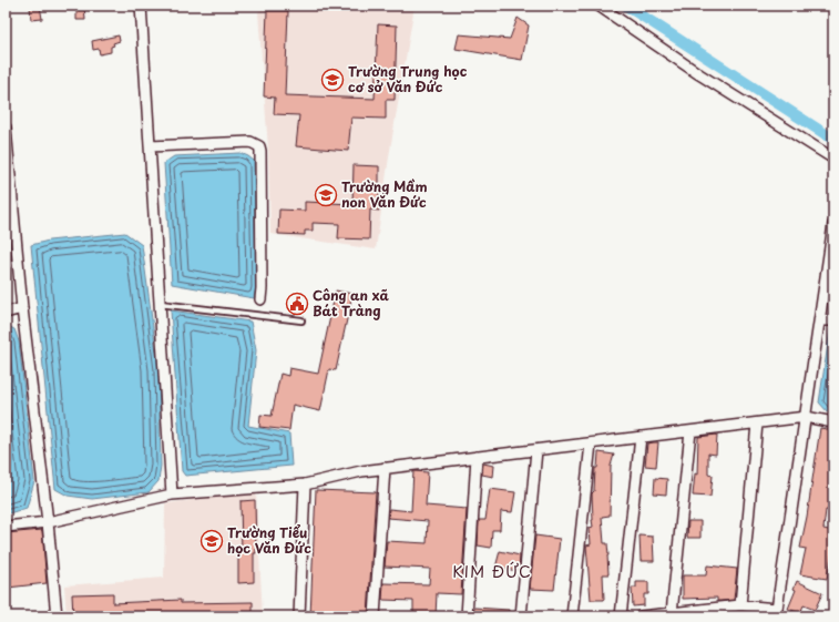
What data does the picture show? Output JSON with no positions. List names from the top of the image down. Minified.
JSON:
{"districts":["KIM ĐỨC"],"places":{"school or university":["Trường Trung học cơ sở Văn Đức","Trường Mầm non Văn Đức","Trường Tiểu học Văn Đức"],"public building":["Công an xã Bát Tràng"]}}
